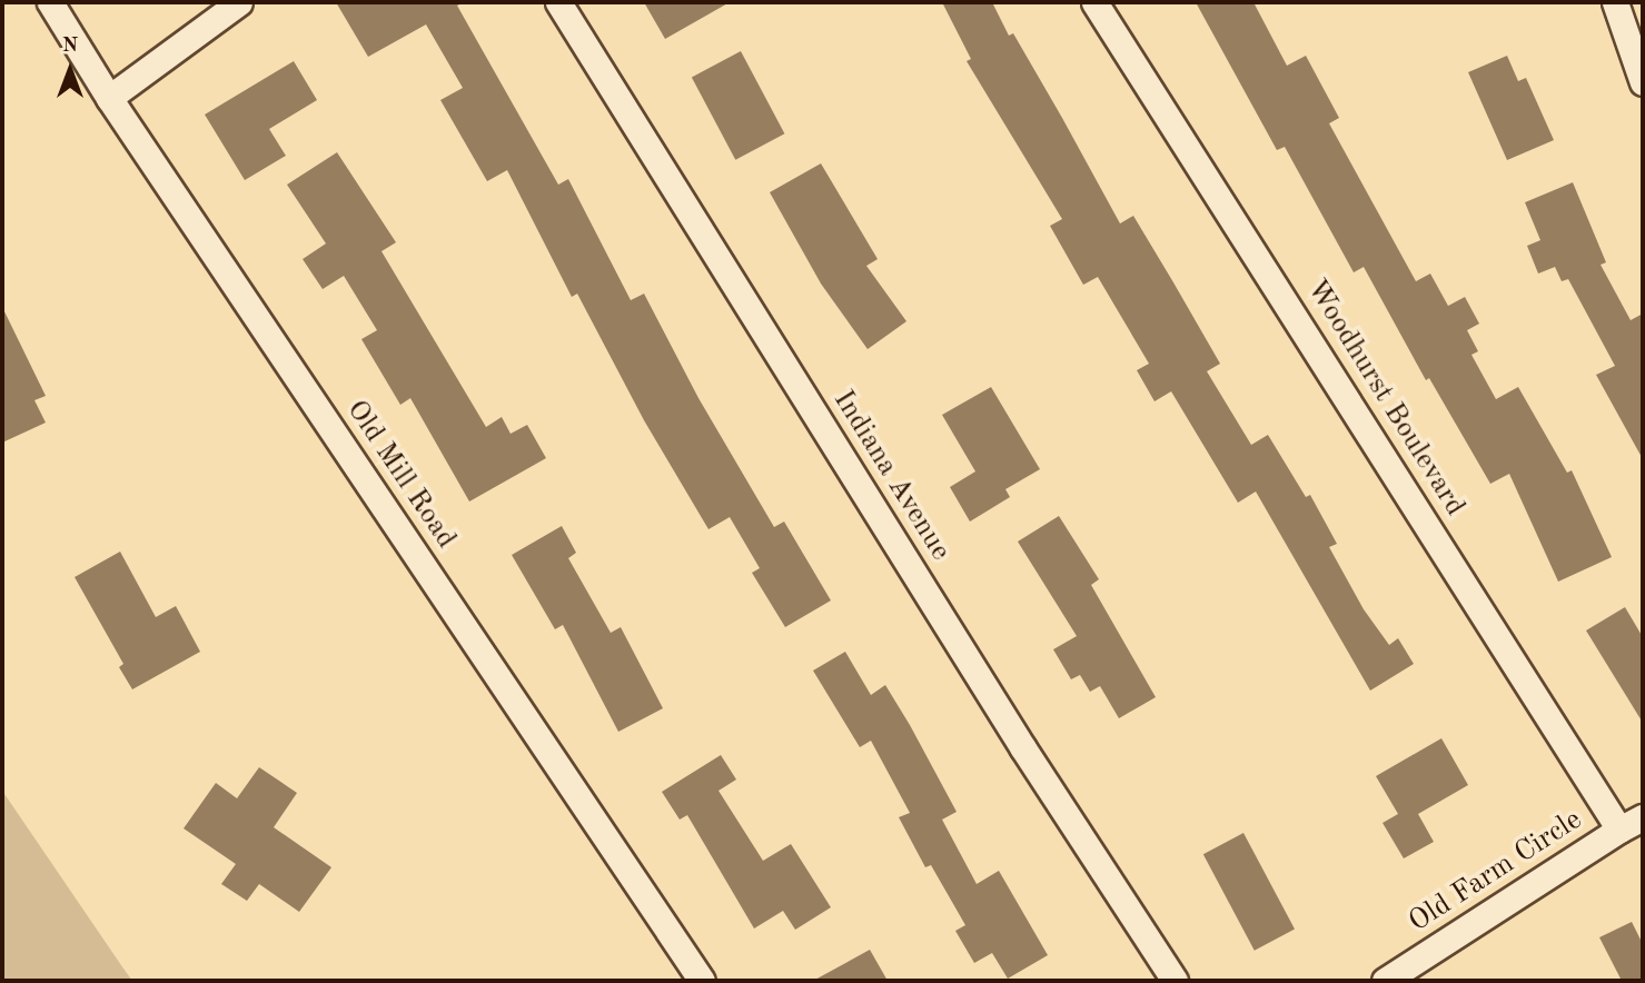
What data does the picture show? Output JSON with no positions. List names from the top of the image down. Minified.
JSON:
{"streets":{"street":["Woodhurst Boulevard","Old Mill Road","Indiana Avenue","Old Farm Circle"]},"crossings":[["Woodhurst Boulevard","Old Farm Circle"]],"north":"top"}
